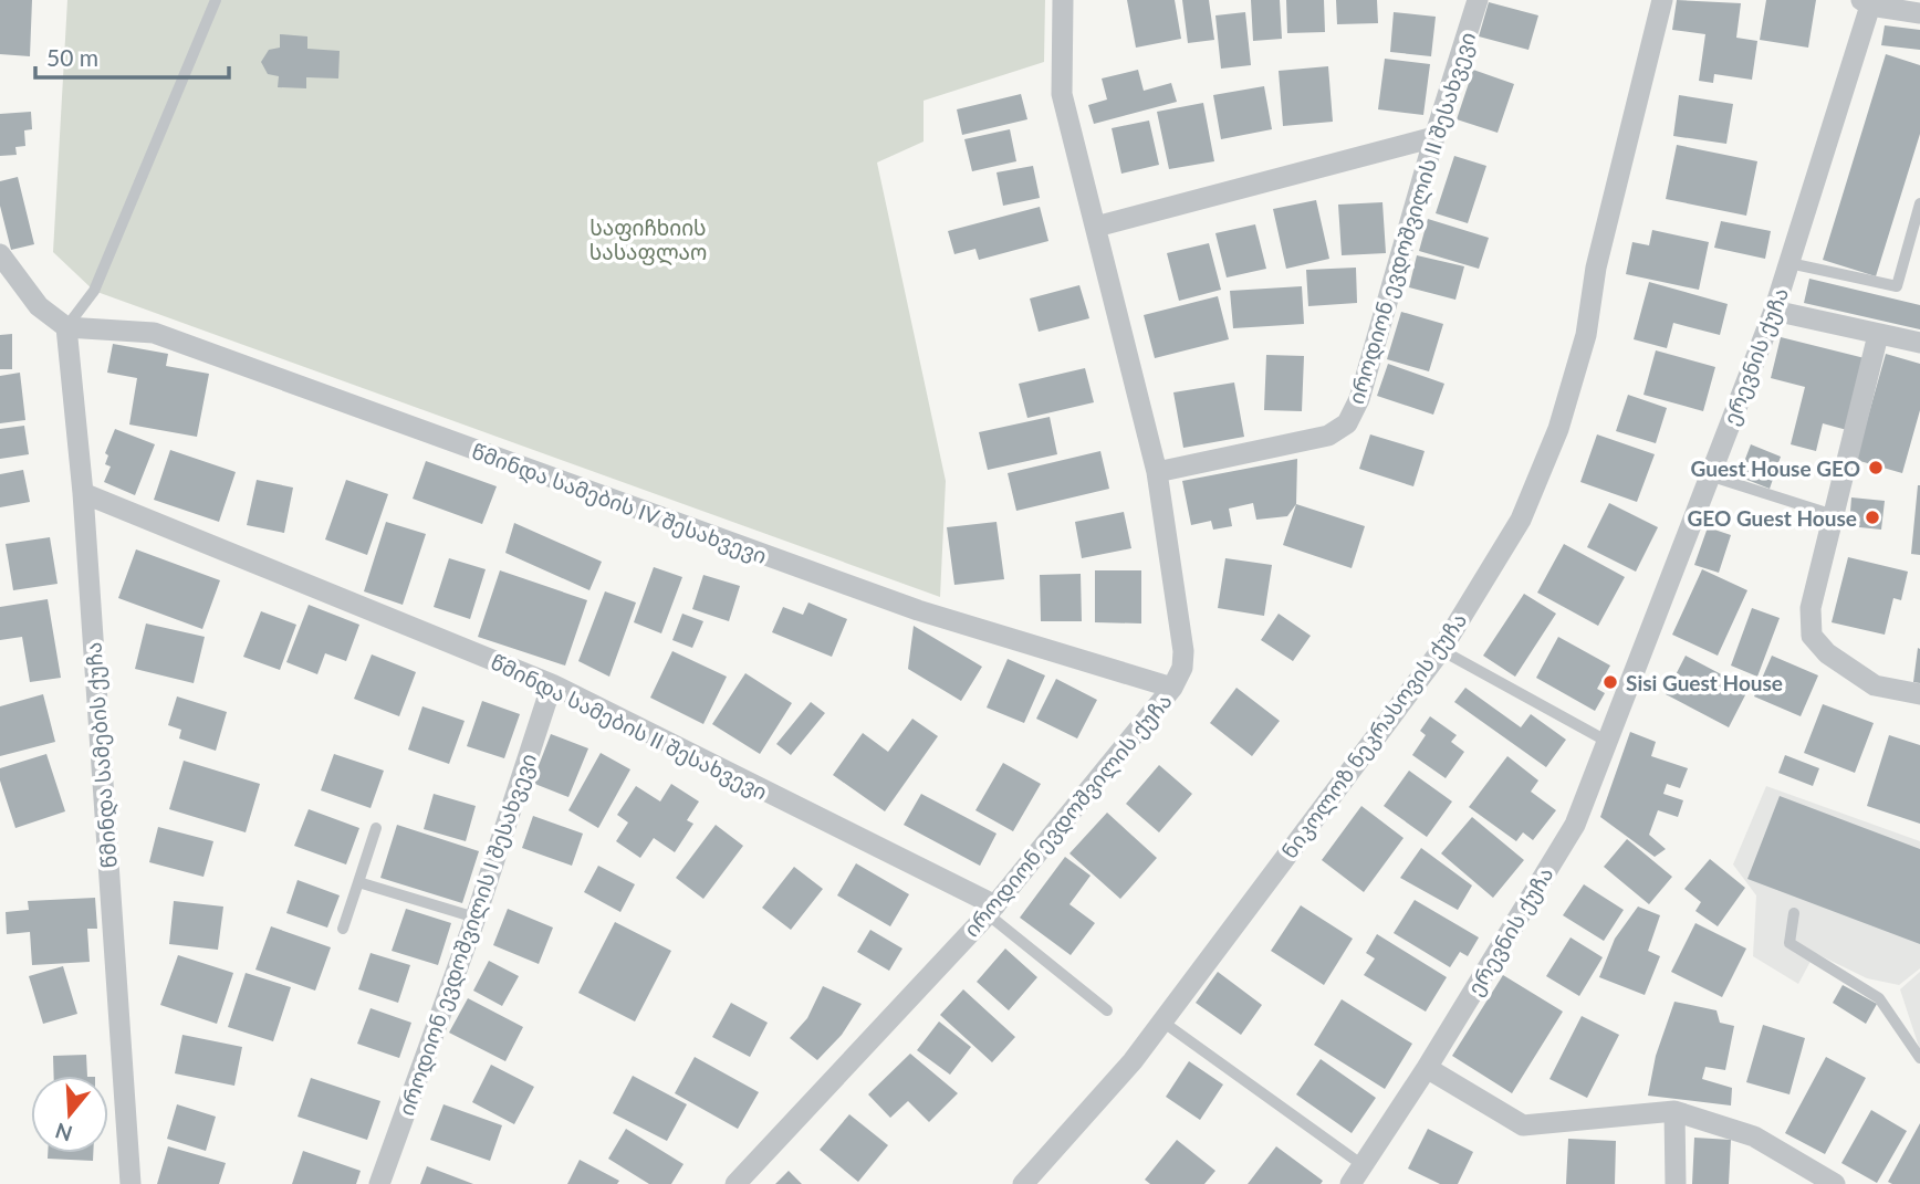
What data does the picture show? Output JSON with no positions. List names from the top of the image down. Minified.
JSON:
{"streets":{"street":["იროდიონ ევდოშვილის II შესახვევი","ერევნის ქუჩა","წმინდა სამების IV შესახვევი","წმინდა სამების II შესახვევი","ნიკოლოზ ნეკრასოვის ქუჩა","წმინდა სამების ქუჩა","იროდიონ ევდოშვილის ქუჩა","იროდიონ ევდოშვილის I შესახვევი"]},"crossings":[["იროდიონ ევდოშვილის II შესახვევი","იროდიონ ევდოშვილის ქუჩა"],["წმინდა სამების IV შესახვევი","წმინდა სამების ქუჩა"],["წმინდა სამების IV შესახვევი","იროდიონ ევდოშვილის ქუჩა"],["წმინდა სამების II შესახვევი","წმინდა სამების ქუჩა"],["წმინდა სამების II შესახვევი","იროდიონ ევდოშვილის ქუჩა"],["წმინდა სამების II შესახვევი","იროდიონ ევდოშვილის I შესახვევი"]],"parks":["საფიჩხიის სასაფლაო"],"places":["Guest House GEO","GEO Guest House","Sisi Guest House"],"scale_bar":"50 m","north":"bottom"}
